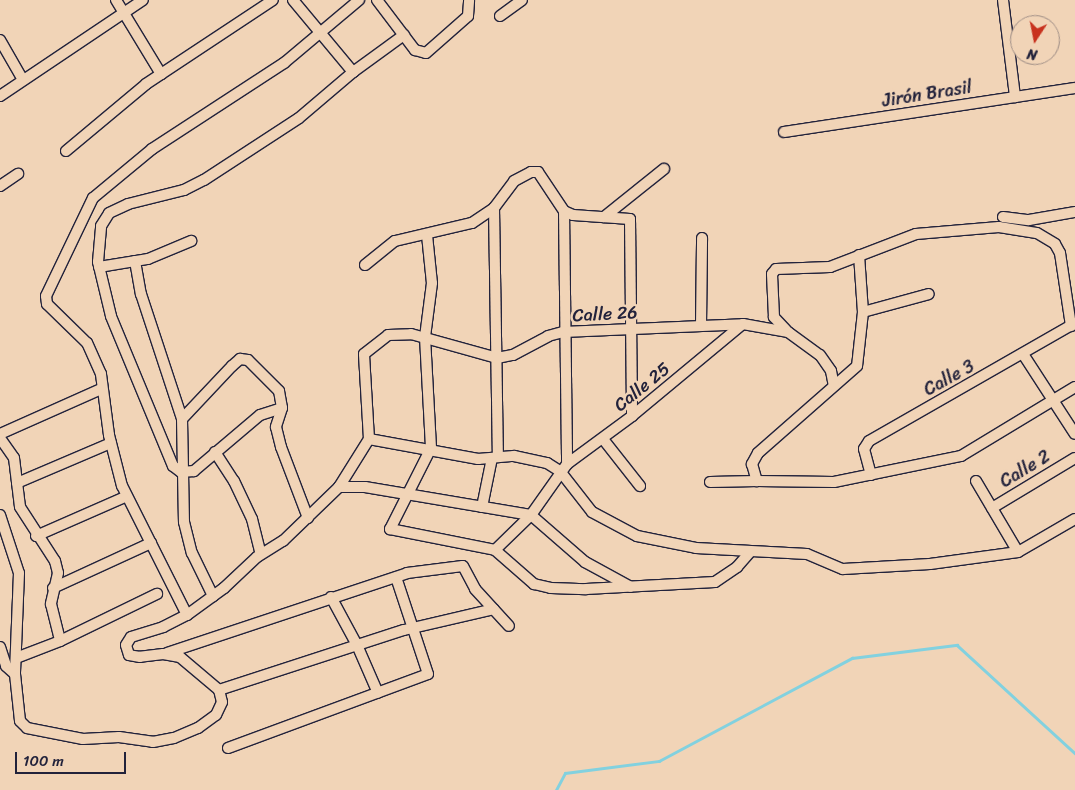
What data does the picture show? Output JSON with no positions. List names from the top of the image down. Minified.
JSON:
{"streets":{"street":["Jirón Brasil","Calle 26","Calle 3","Calle 25","Calle 2"]},"crossings":[["Calle 26","Calle 25"]],"scale_bar":"100 m","north":"bottom"}
